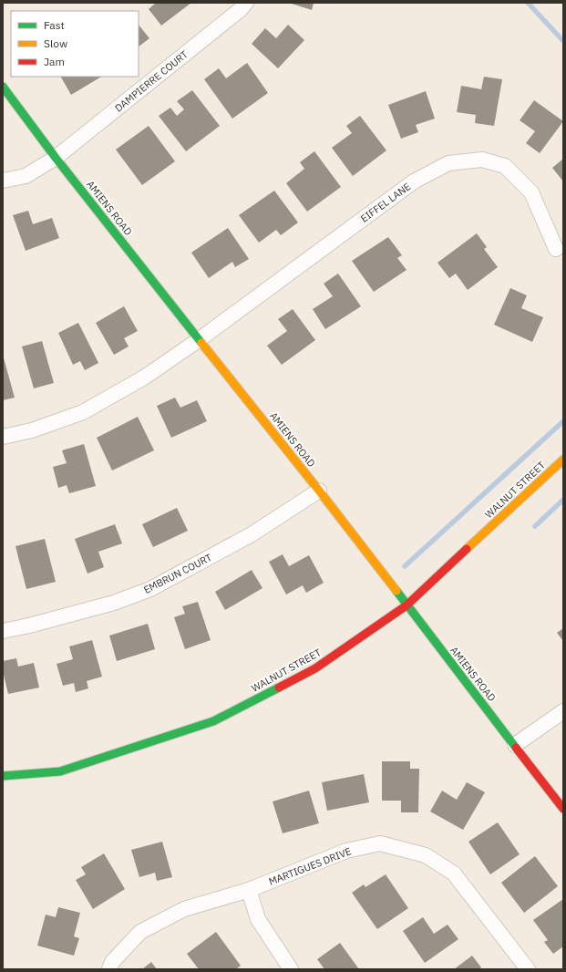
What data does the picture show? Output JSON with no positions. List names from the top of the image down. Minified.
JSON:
{"streets":{"street":["DAMPIERRE COURT","EIFFEL LANE","AMIENS ROAD","WALNUT STREET","EMBRUN COURT","MARTIGUES DRIVE"]},"crossings":[["DAMPIERRE COURT","AMIENS ROAD"],["EIFFEL LANE","AMIENS ROAD"],["AMIENS ROAD","WALNUT STREET"],["AMIENS ROAD","EMBRUN COURT"]],"legend":["Fast","Slow","Jam"]}
